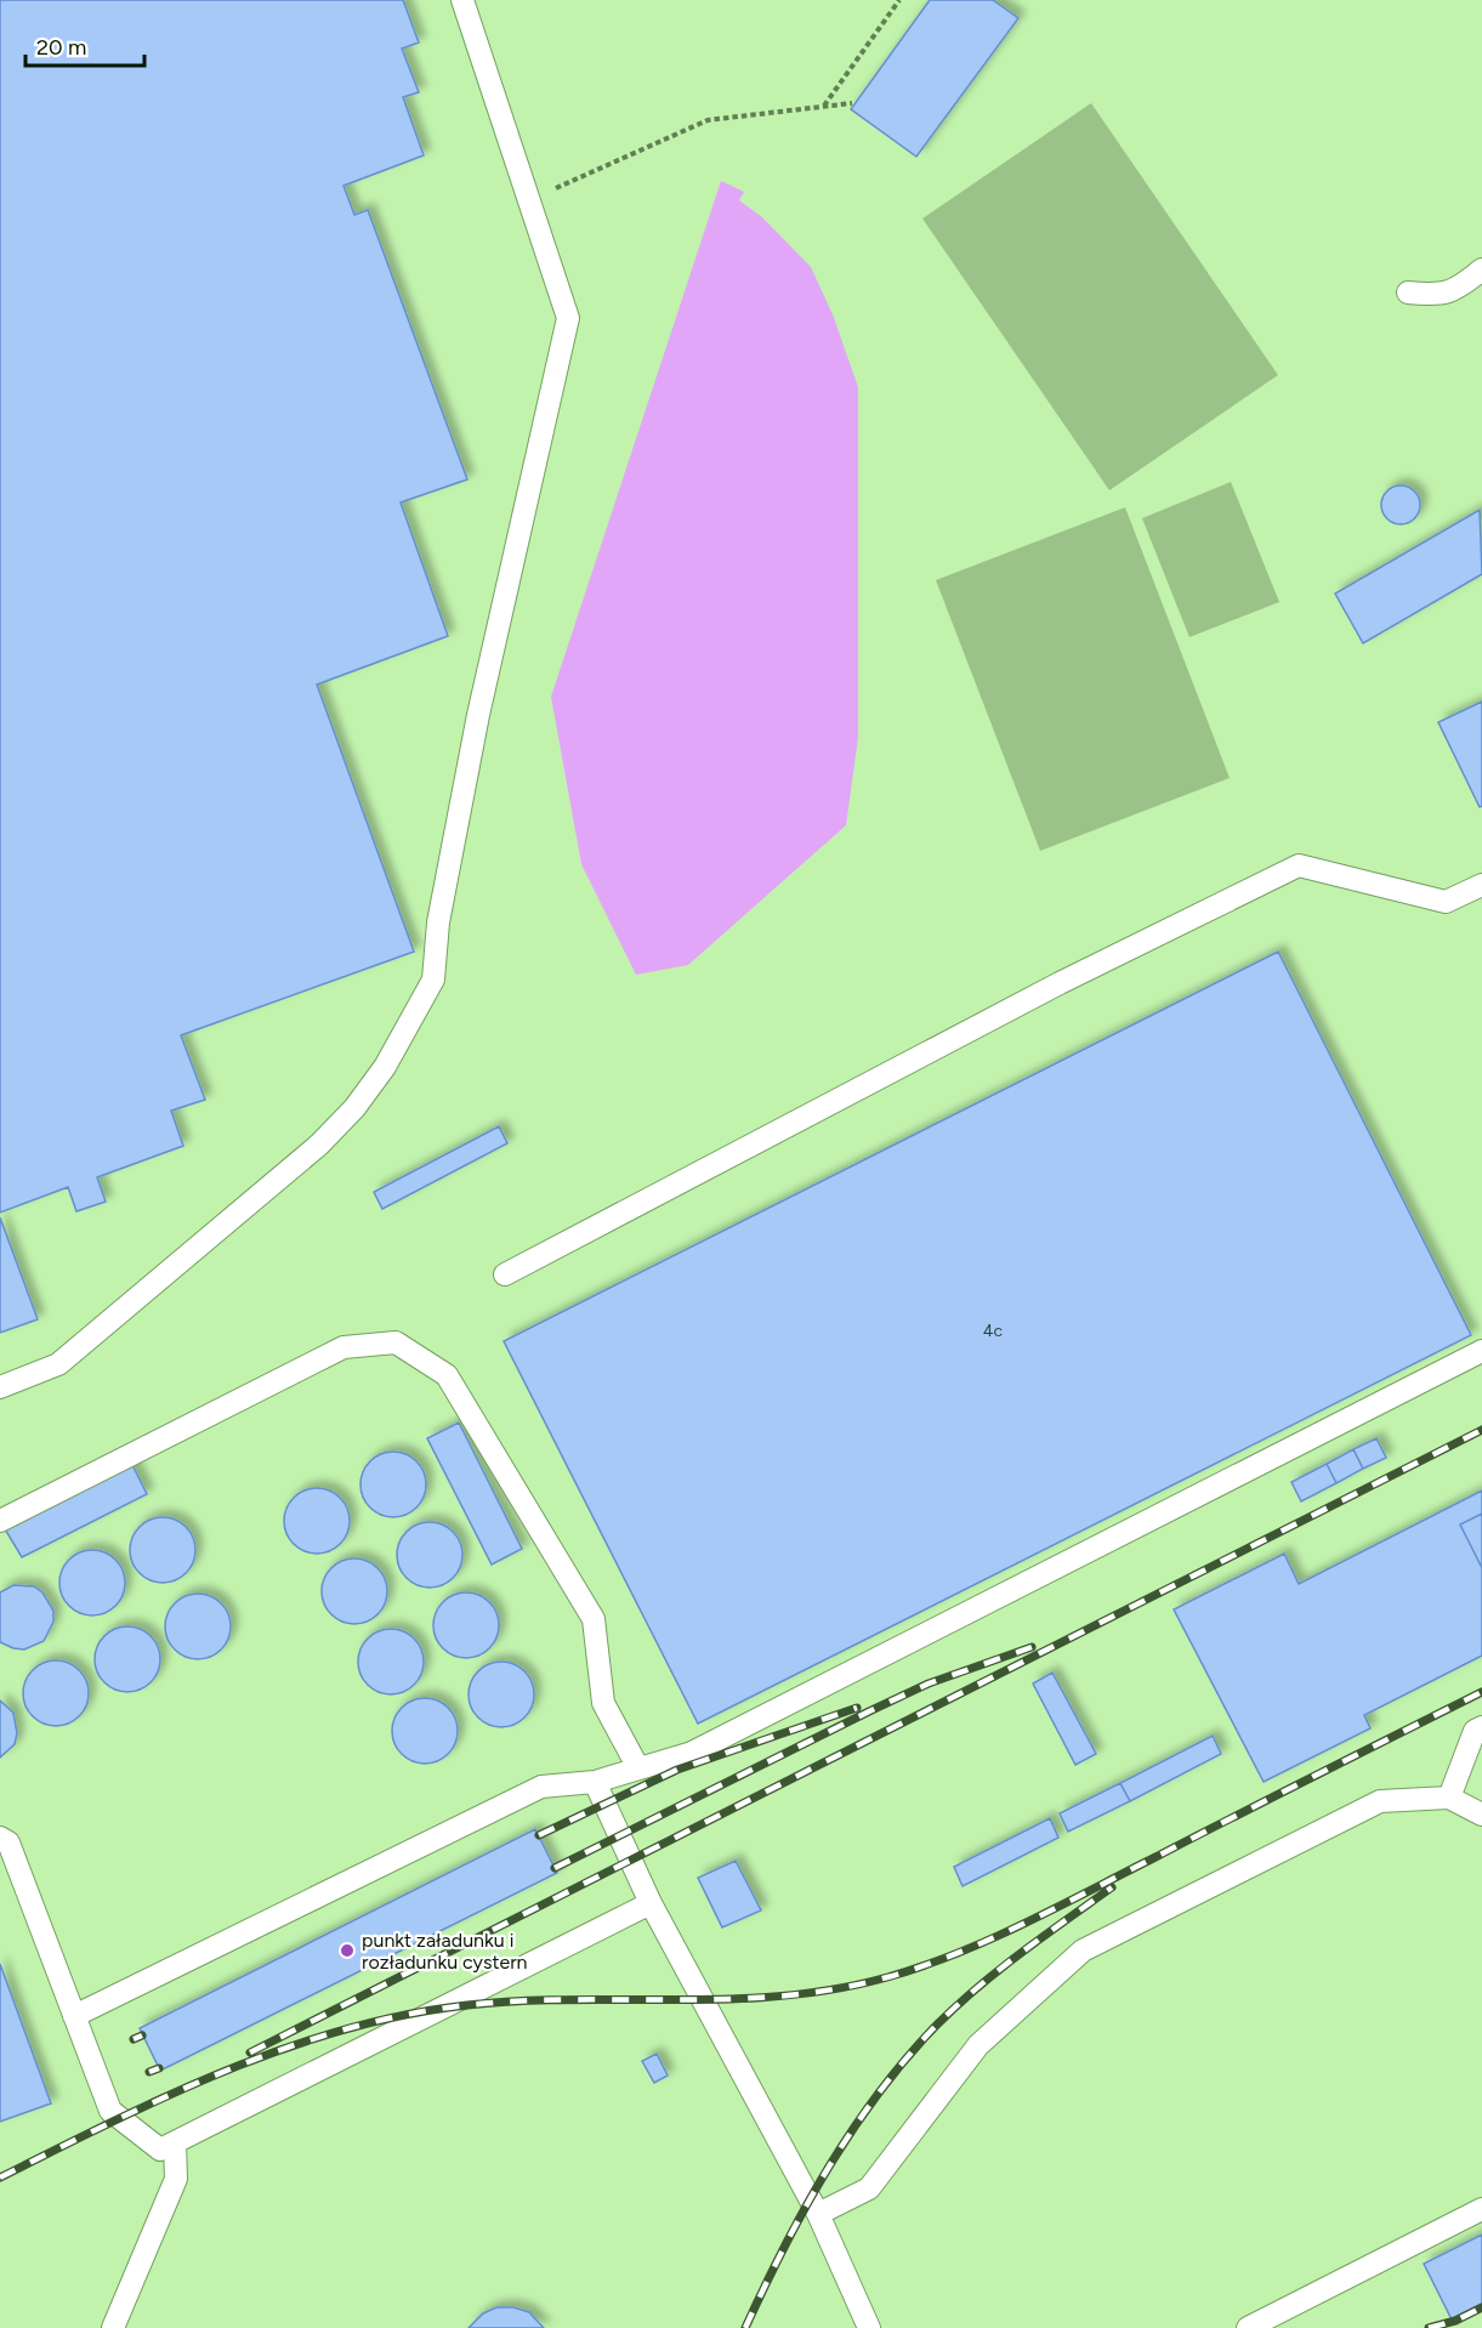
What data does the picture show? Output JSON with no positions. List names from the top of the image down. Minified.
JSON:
{"places":["punkt załadunku i rozładunku cystern"],"house_numbers":["4c"],"scale_bar":"20 m"}
